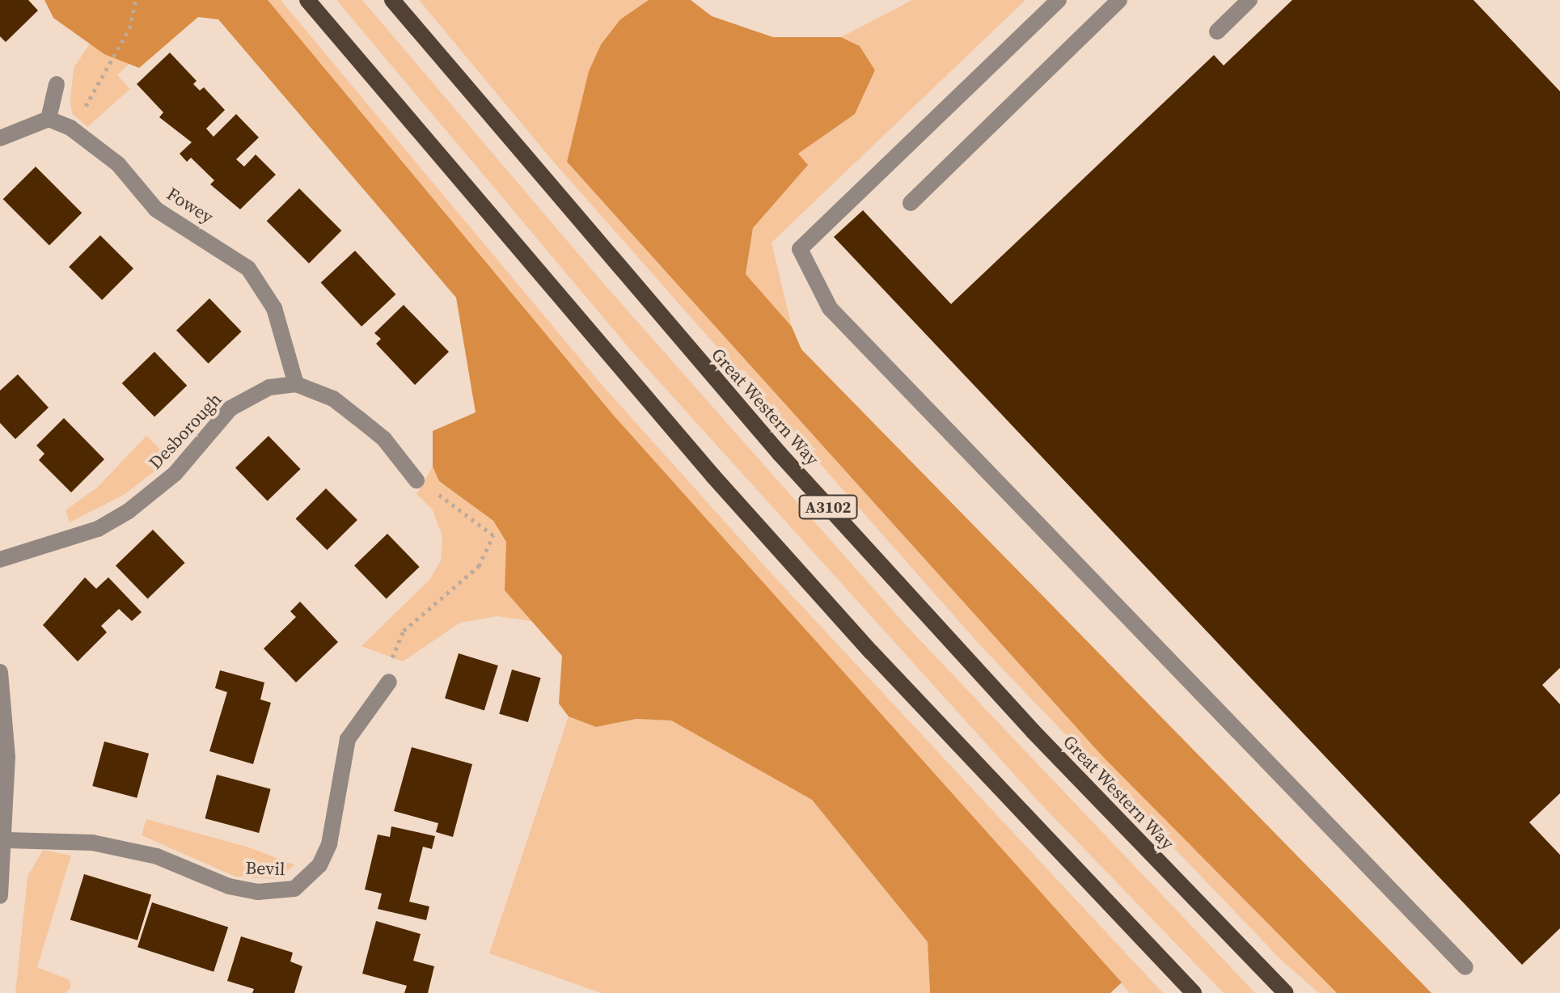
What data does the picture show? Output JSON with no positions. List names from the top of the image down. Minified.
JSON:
{"streets":{"main road":["Great Western Way","A3102"],"street":["Fowey","Desborough","Bevil"]},"crossings":[["Fowey","Desborough"]]}
